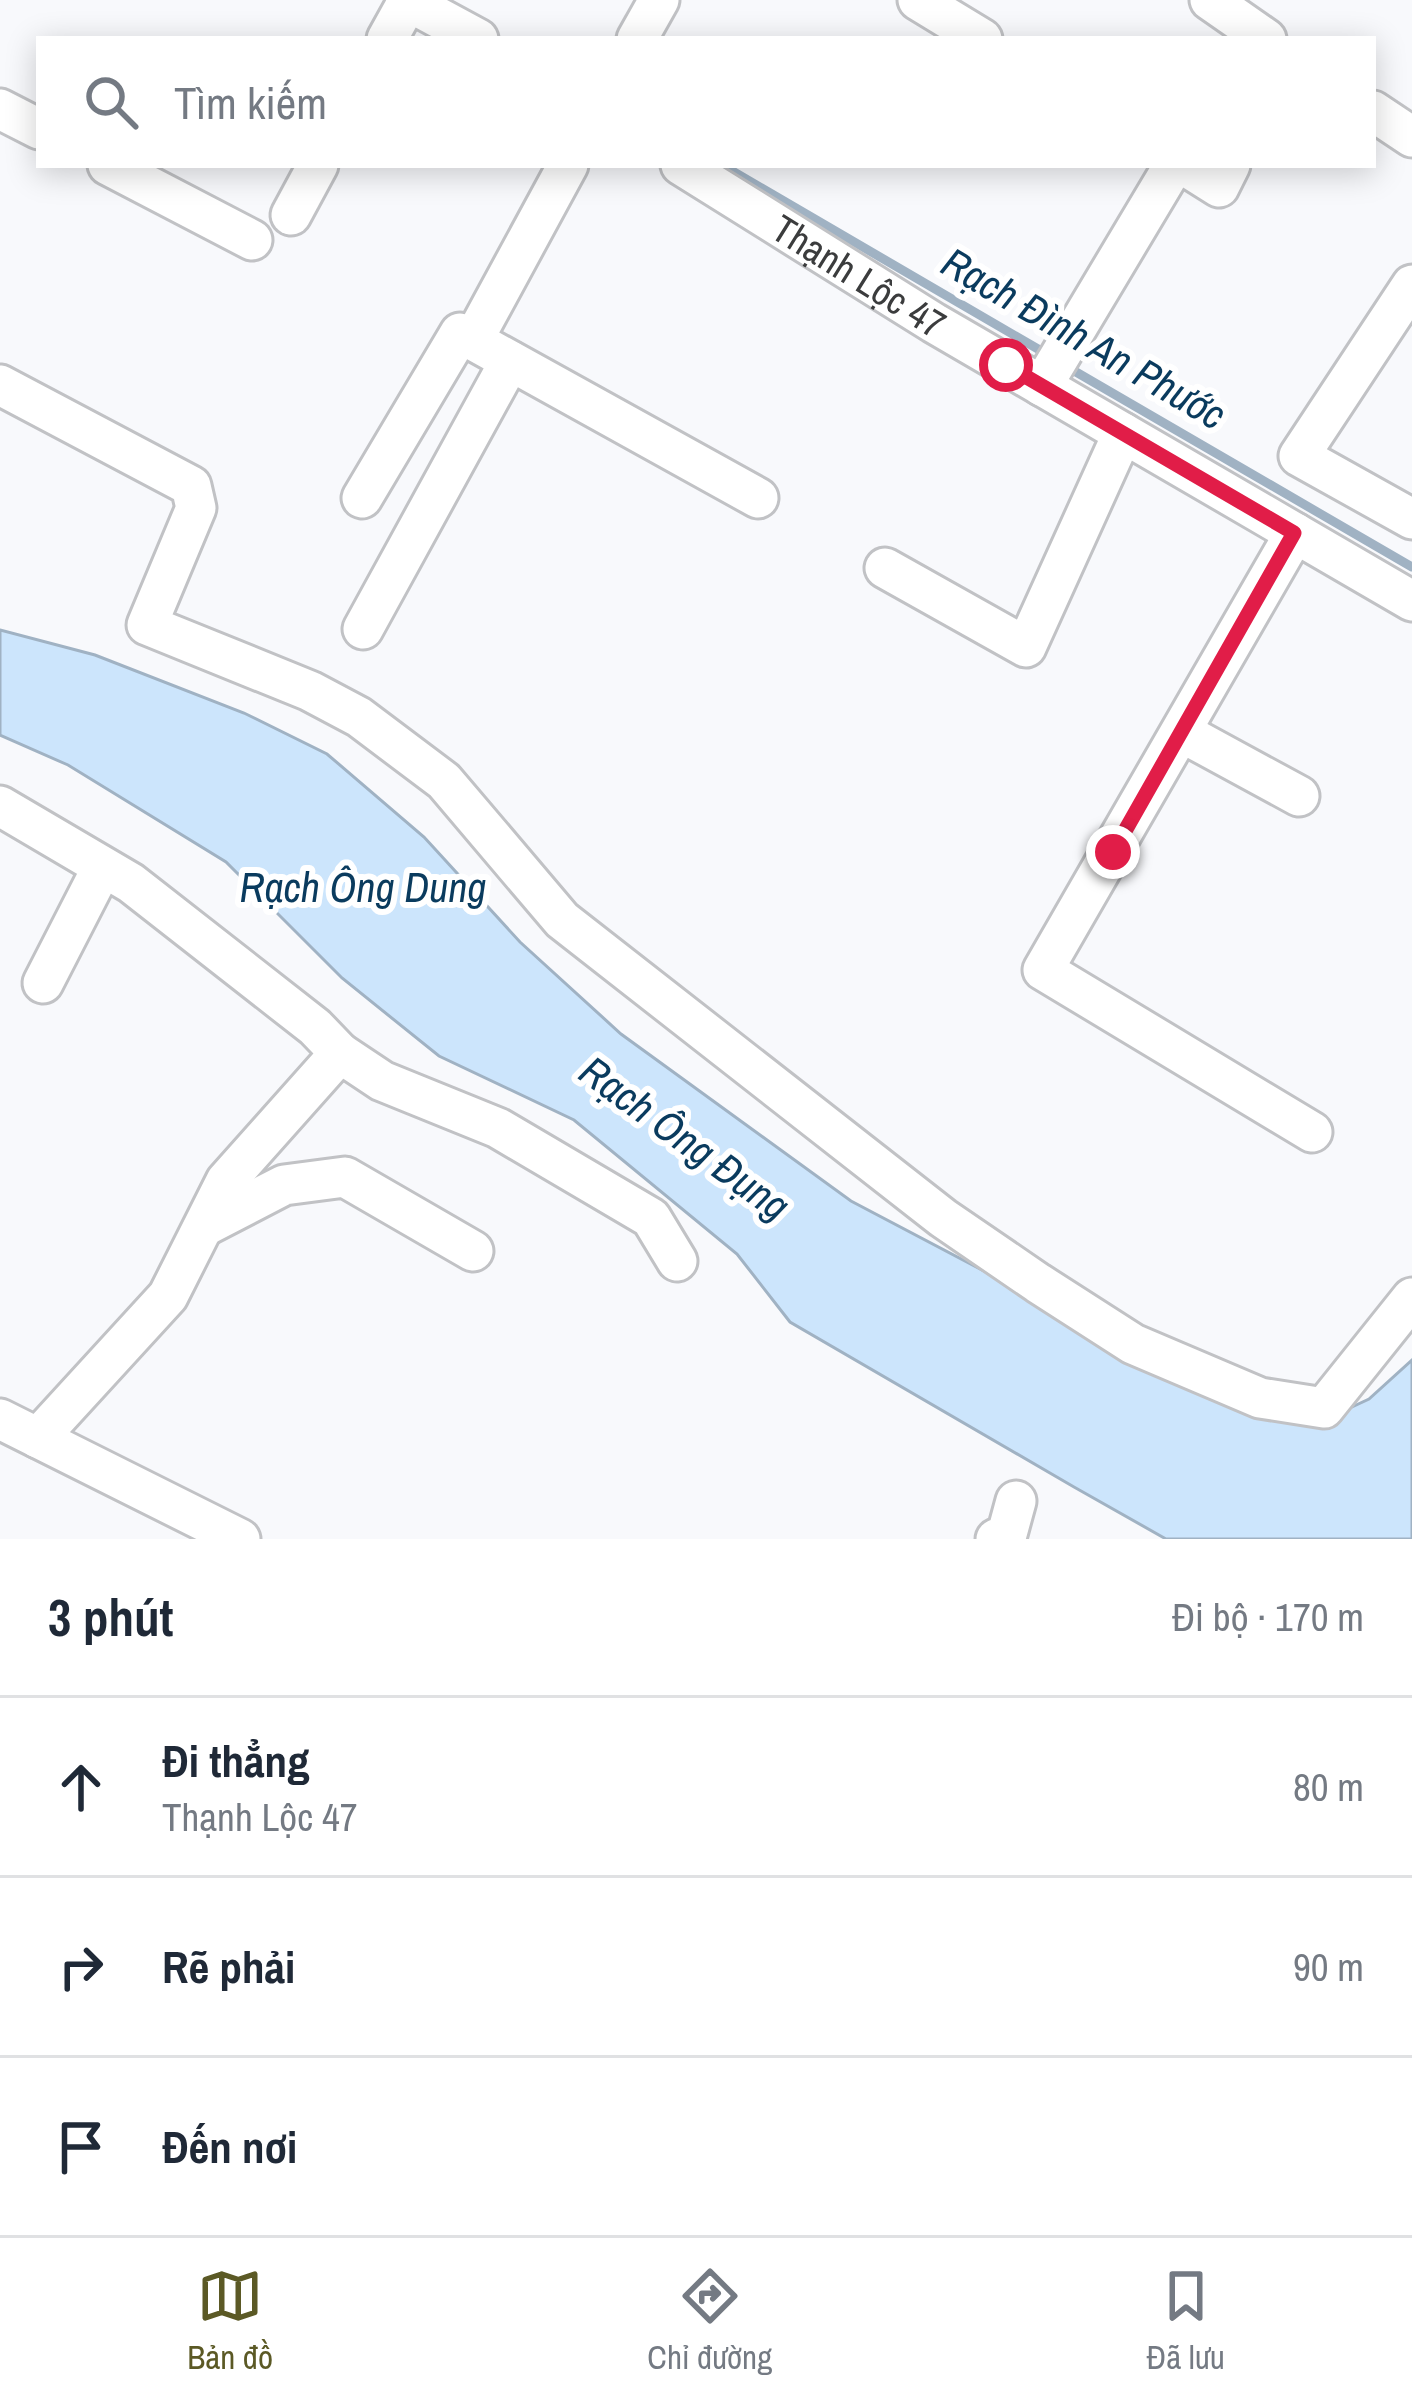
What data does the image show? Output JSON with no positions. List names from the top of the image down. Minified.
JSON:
{"streets":{"street":["Thạnh Lộc 47"]},"water":["Rạch Đình An Phước","Rạch Ông Dung","Rạch Ông Đụng"],"page":{"search":"Tìm kiếm","heading":["3 phút","Đi bộ · 170 m"],"list":[["Đi thẳng","Thạnh Lộc 47","80 m"],["Rẽ phải","90 m"],"Đến nơi"],"nav":["Bản đồ","Chỉ đường","Đã lưu"]}}
